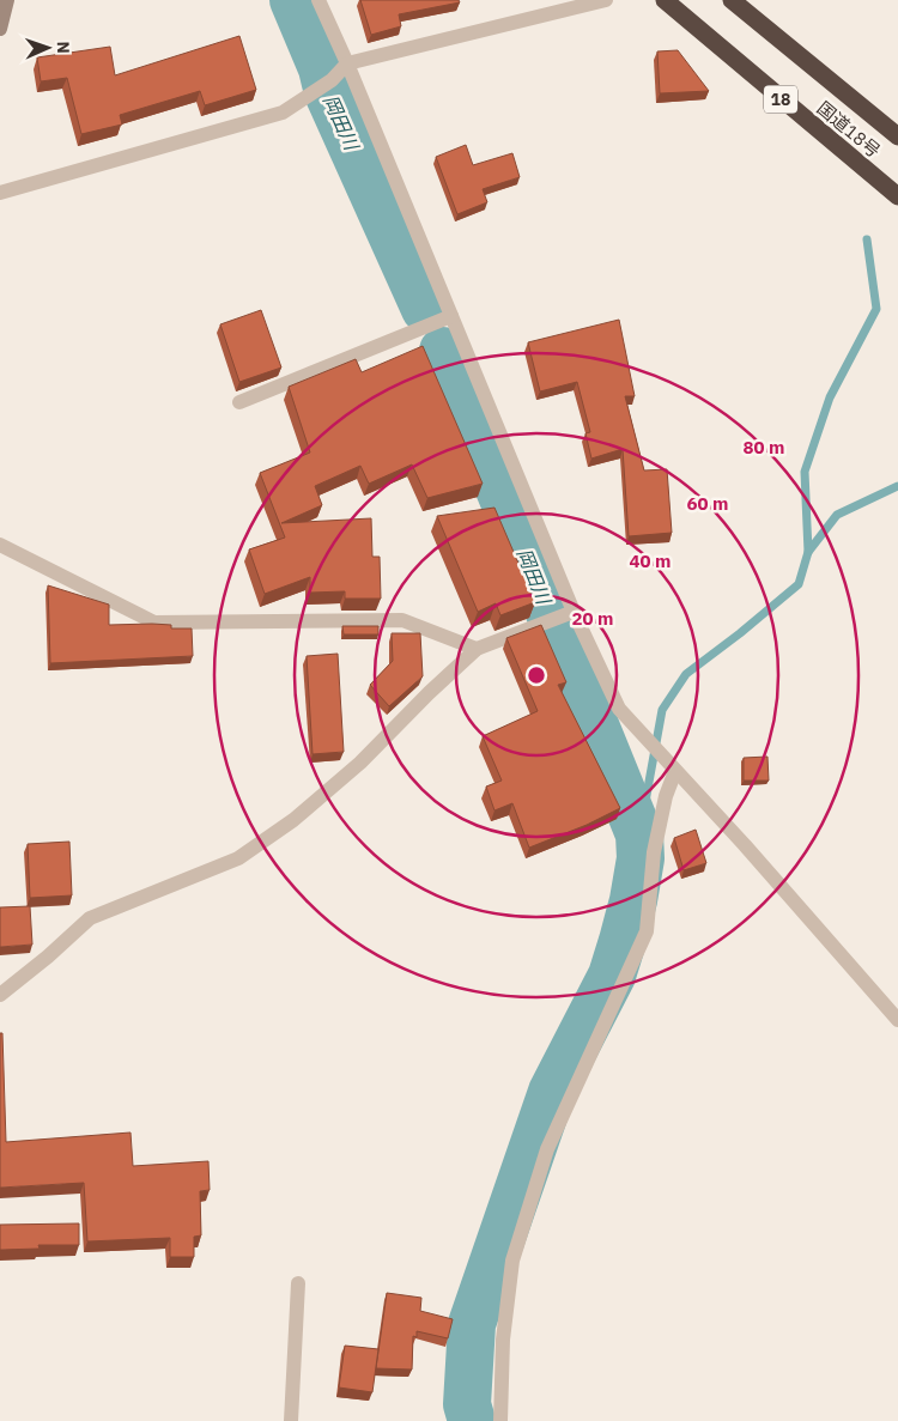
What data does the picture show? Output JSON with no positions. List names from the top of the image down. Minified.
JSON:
{"streets":{"highway":["18","国道18号"]},"water":["岡田川"],"north":"right","rings":["80 m","60 m","40 m","20 m"]}
